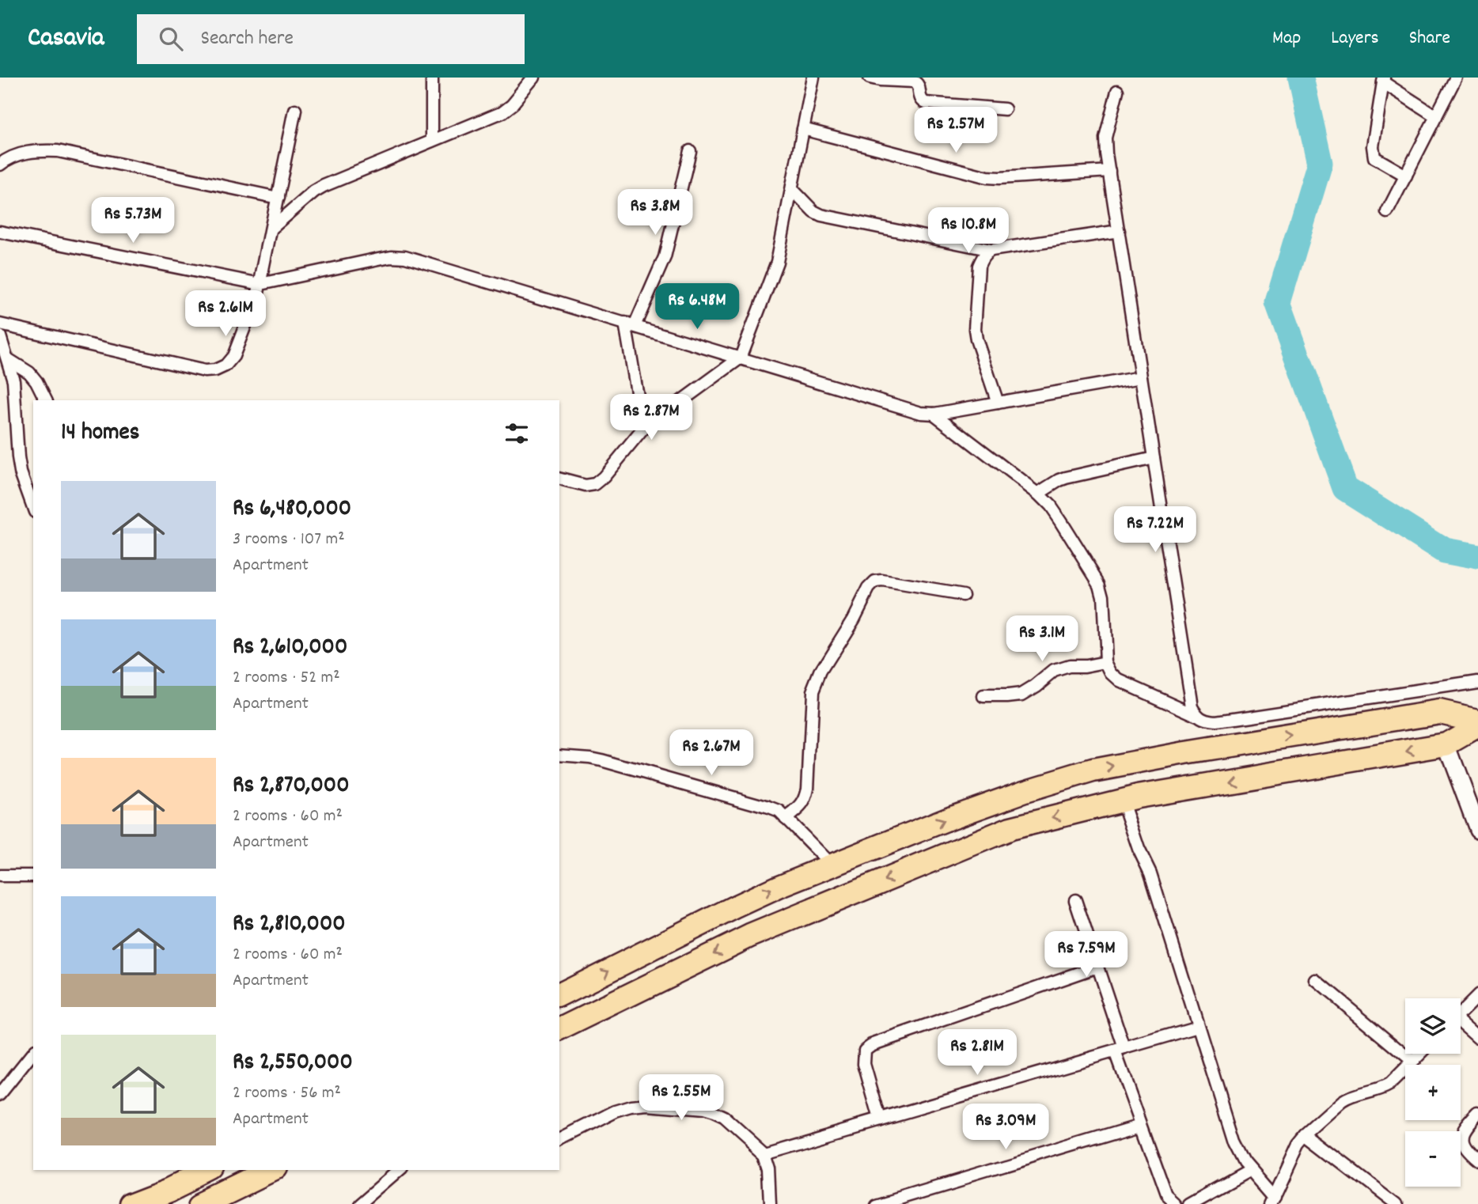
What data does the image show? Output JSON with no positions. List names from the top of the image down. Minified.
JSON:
{"page":{"header":"Casavia","search":"Search here","nav":["Map","Layers","Share"],"price":["Rs 2.57M","Rs 3.8M","Rs 5.73M","Rs 10.8M","Rs 6.48M","Rs 2.61M","Rs 2.87M","Rs 7.22M","Rs 3.1M","Rs 2.67M","Rs 7.59M","Rs 2.81M","Rs 2.55M","Rs 3.09M"],"heading":"14 homes","list":[{"name":"Rs 6,480,000","note":"3 rooms · 107 m² · Apartment"},{"name":"Rs 2,610,000","note":"2 rooms · 52 m² · Apartment"},{"name":"Rs 2,870,000","note":"2 rooms · 60 m² · Apartment"},{"name":"Rs 2,810,000","note":"2 rooms · 60 m² · Apartment"},{"name":"Rs 2,550,000","note":"2 rooms · 56 m² · Apartment"}],"map_buttons":["+","−"]}}
